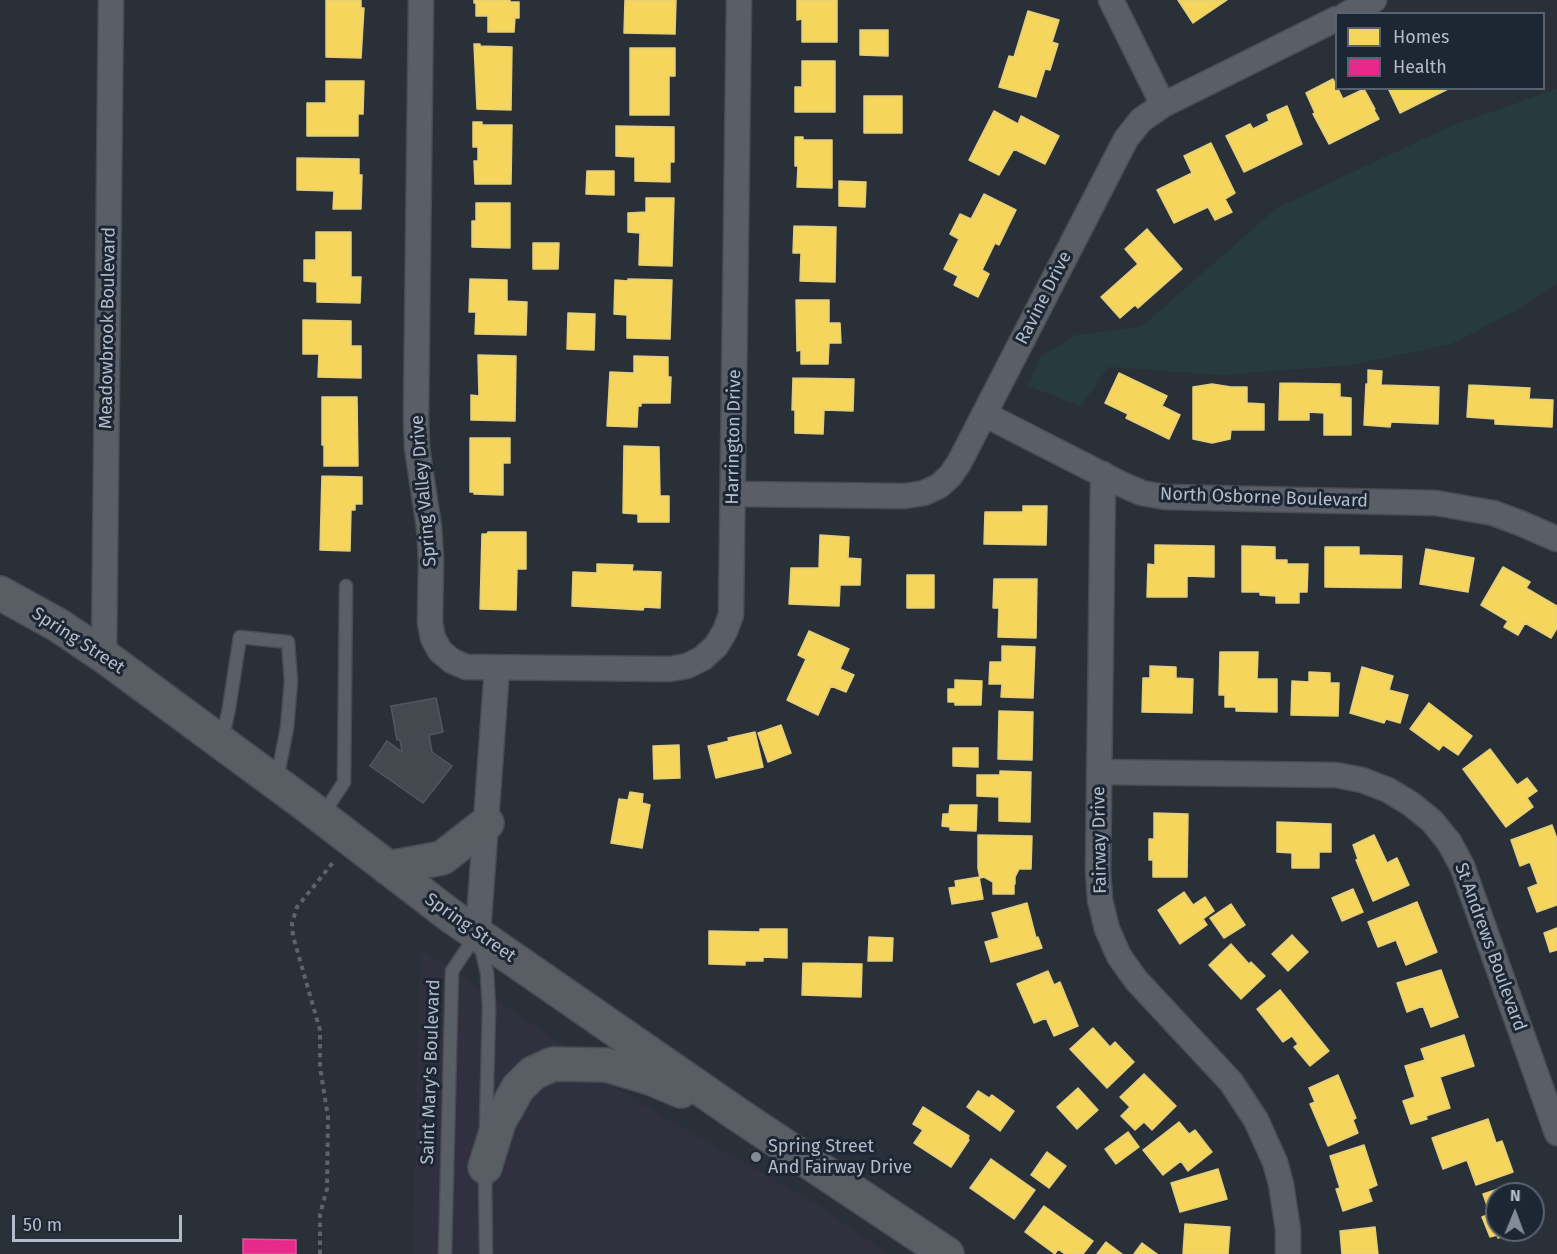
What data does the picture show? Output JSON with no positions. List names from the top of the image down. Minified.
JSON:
{"streets":{"main road":["Spring Street"],"street":["Ravine Drive","Meadowbrook Boulevard","Harrington Drive","Spring Valley Drive","North Osborne Boulevard","Fairway Drive","St Andrews Boulevard"],"lane":["Saint Mary's Boulevard"]},"crossings":[["Ravine Drive","Harrington Drive"],["Ravine Drive","North Osborne Boulevard"],["Meadowbrook Boulevard","Spring Street"],["Harrington Drive","Spring Valley Drive"],["North Osborne Boulevard","Fairway Drive"],["Spring Street","Saint Mary's Boulevard"],["Fairway Drive","St Andrews Boulevard"]],"places":["Spring Street And Fairway Drive"],"legend":["Homes","Health"],"scale_bar":"50 m","north":"top"}
